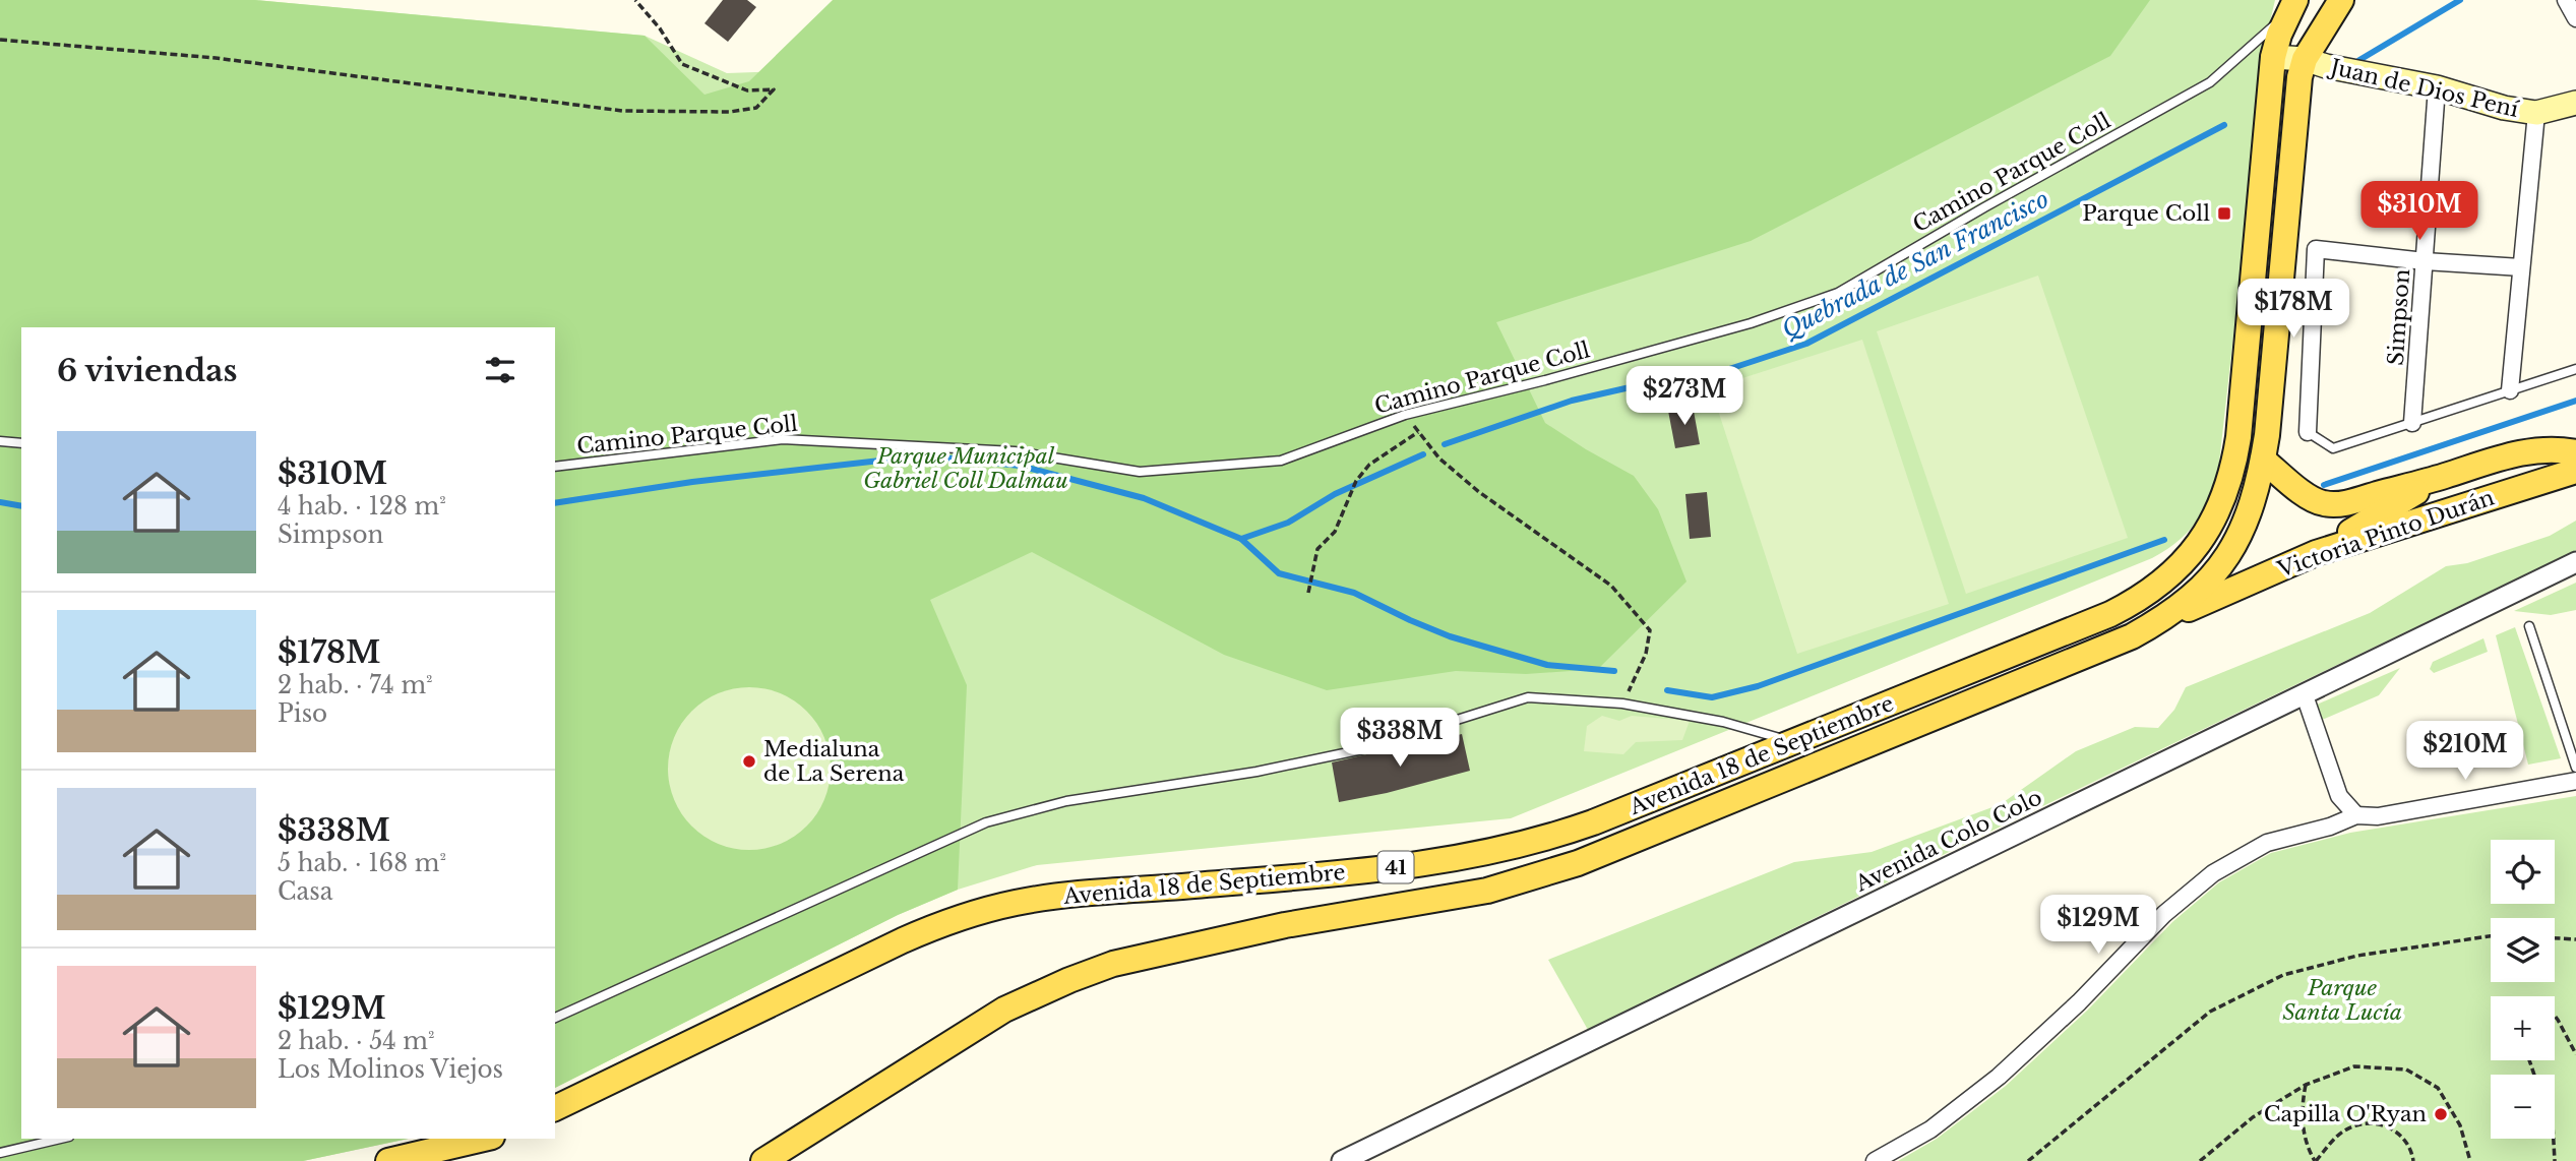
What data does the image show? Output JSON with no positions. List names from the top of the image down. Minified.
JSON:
{"streets":{"main road":["Juan de Dios Pení","Victoria Pinto Durán","Avenida 18 de Septiembre","41"],"street":["Simpson","Avenida Colo Colo"],"lane":["Camino Parque Coll"]},"crossings":[["Juan de Dios Pení","Simpson"],["Juan de Dios Pení","Avenida 18 de Septiembre"],["Juan de Dios Pení","41"],["Camino Parque Coll","41"],["Victoria Pinto Durán","Avenida 18 de Septiembre"],["Victoria Pinto Durán","41"],["Avenida 18 de Septiembre","41"]],"water":["Quebrada de San Francisco"],"parks":["Parque Municipal Gabriel Coll Dalmau","Parque Santa Lucía"],"places":{"transit":["Parque Coll"],"other":["Medialuna de La Serena","Capilla O'Ryan"]},"page":{"price":["$310M","$178M","$273M","$338M","$210M","$129M"],"heading":"6 viviendas","list":[{"name":"$310M","note":"4 hab. · 128 m² · Simpson"},{"name":"$178M","note":"2 hab. · 74 m² · Piso"},{"name":"$338M","note":"5 hab. · 168 m² · Casa"},{"name":"$129M","note":"2 hab. · 54 m² · Los Molinos Viejos"}],"map_buttons":["+","−"]}}
